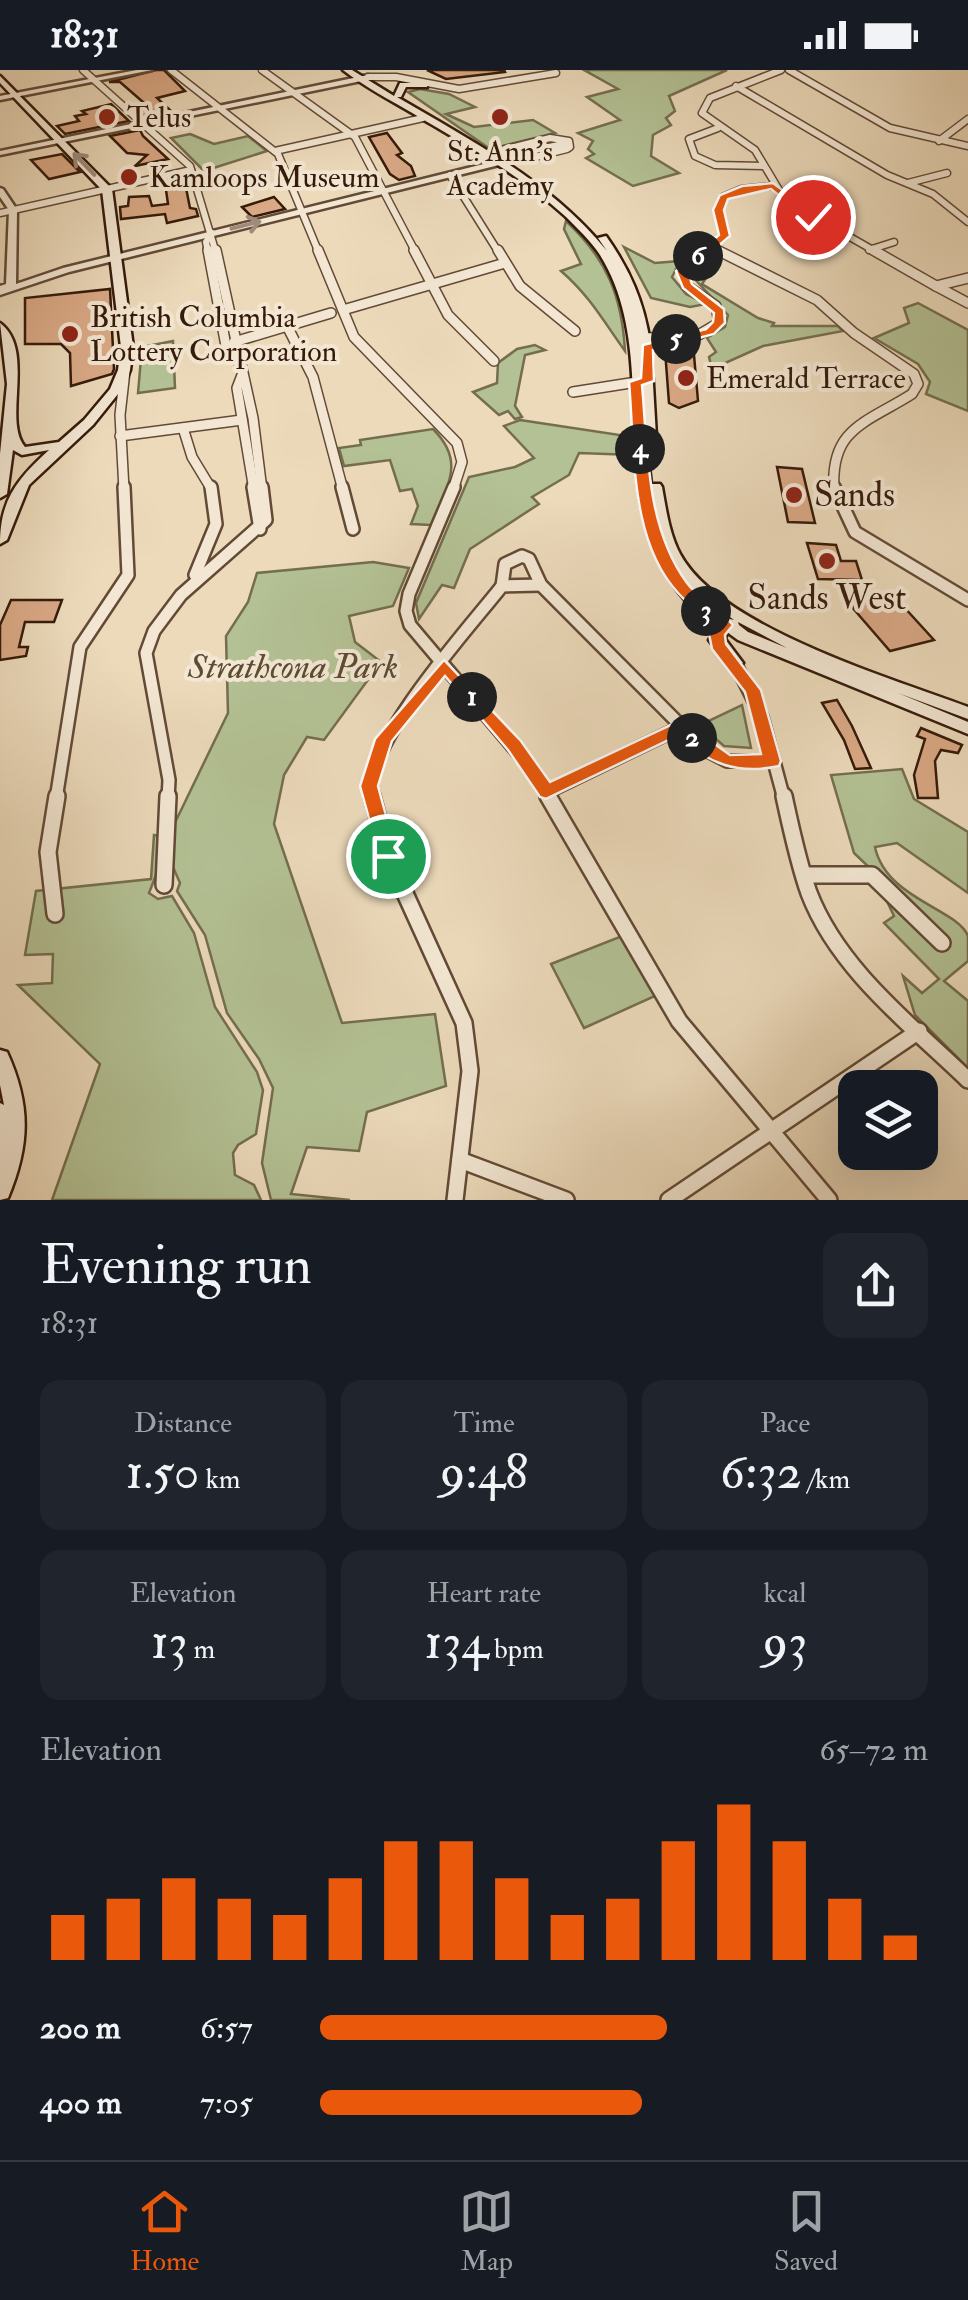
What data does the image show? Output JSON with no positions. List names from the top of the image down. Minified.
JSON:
{"parks":["Strathcona Park"],"places":["Telus","St. Ann's Academy","Kamloops Museum","British Columbia Lottery Corporation","Emerald Terrace","Sands","Sands West"],"page":{"status":"18:31","pins":["6","5","4","3","1","2"],"heading":["Evening run","18:31"],"stats":[["Distance","1.50 km"],["Time","9:48"],["Pace","6:32 /km"],["Elevation","13 m"],["Heart rate","134 bpm"],["kcal","93"]],"chart":["Elevation","65–72 m"],"list":[{"name":"200 m","note":"6:57"},{"name":"400 m","note":"7:05"}],"tabs":["Home","Map","Saved"]}}
